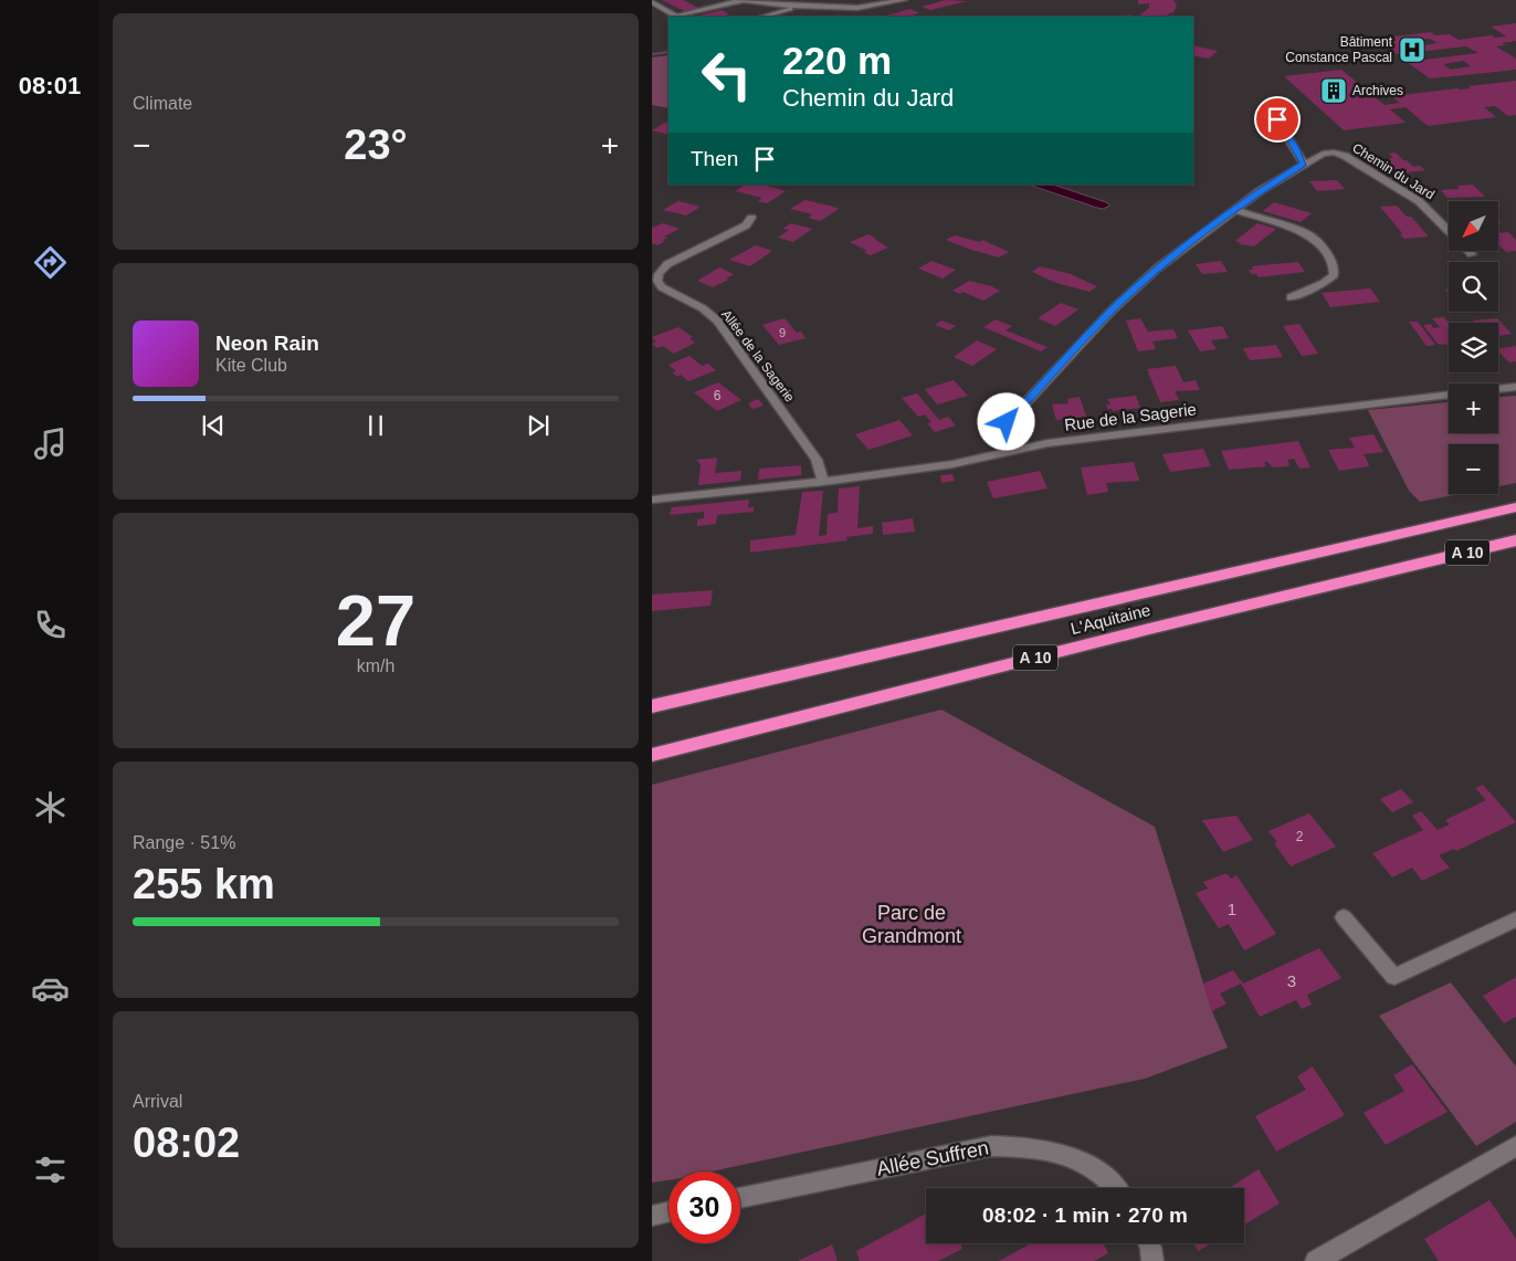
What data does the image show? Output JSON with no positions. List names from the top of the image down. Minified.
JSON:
{"streets":{"highway":["A 10","L'Aquitaine"],"street":["Chemin du Jard","Allée de la Sagerie","Rue de la Sagerie","Allée Suffren"]},"crossings":[["Chemin du Jard","Rue de la Sagerie"],["Allée de la Sagerie","Rue de la Sagerie"]],"parks":["Parc de Grandmont"],"places":{"hospital":["Bâtiment Constance Pascal"],"building":["Archives"]},"house_numbers":["9","6","2","1","3"],"north":"bottom left","page":{"tabs":"08:01","tile":["Climate",["27","km/h"],["Range · 51%","255 km"],["Arrival","08:02"]],"turn":["220 m","Chemin du Jard"],"heat":["−","23°","+"],"then":"Then","map_buttons":["+","−"],"song":["Neon Rain","Kite Club"],"limit":"30","trip":"08:02 · 1 min · 270 m"}}
